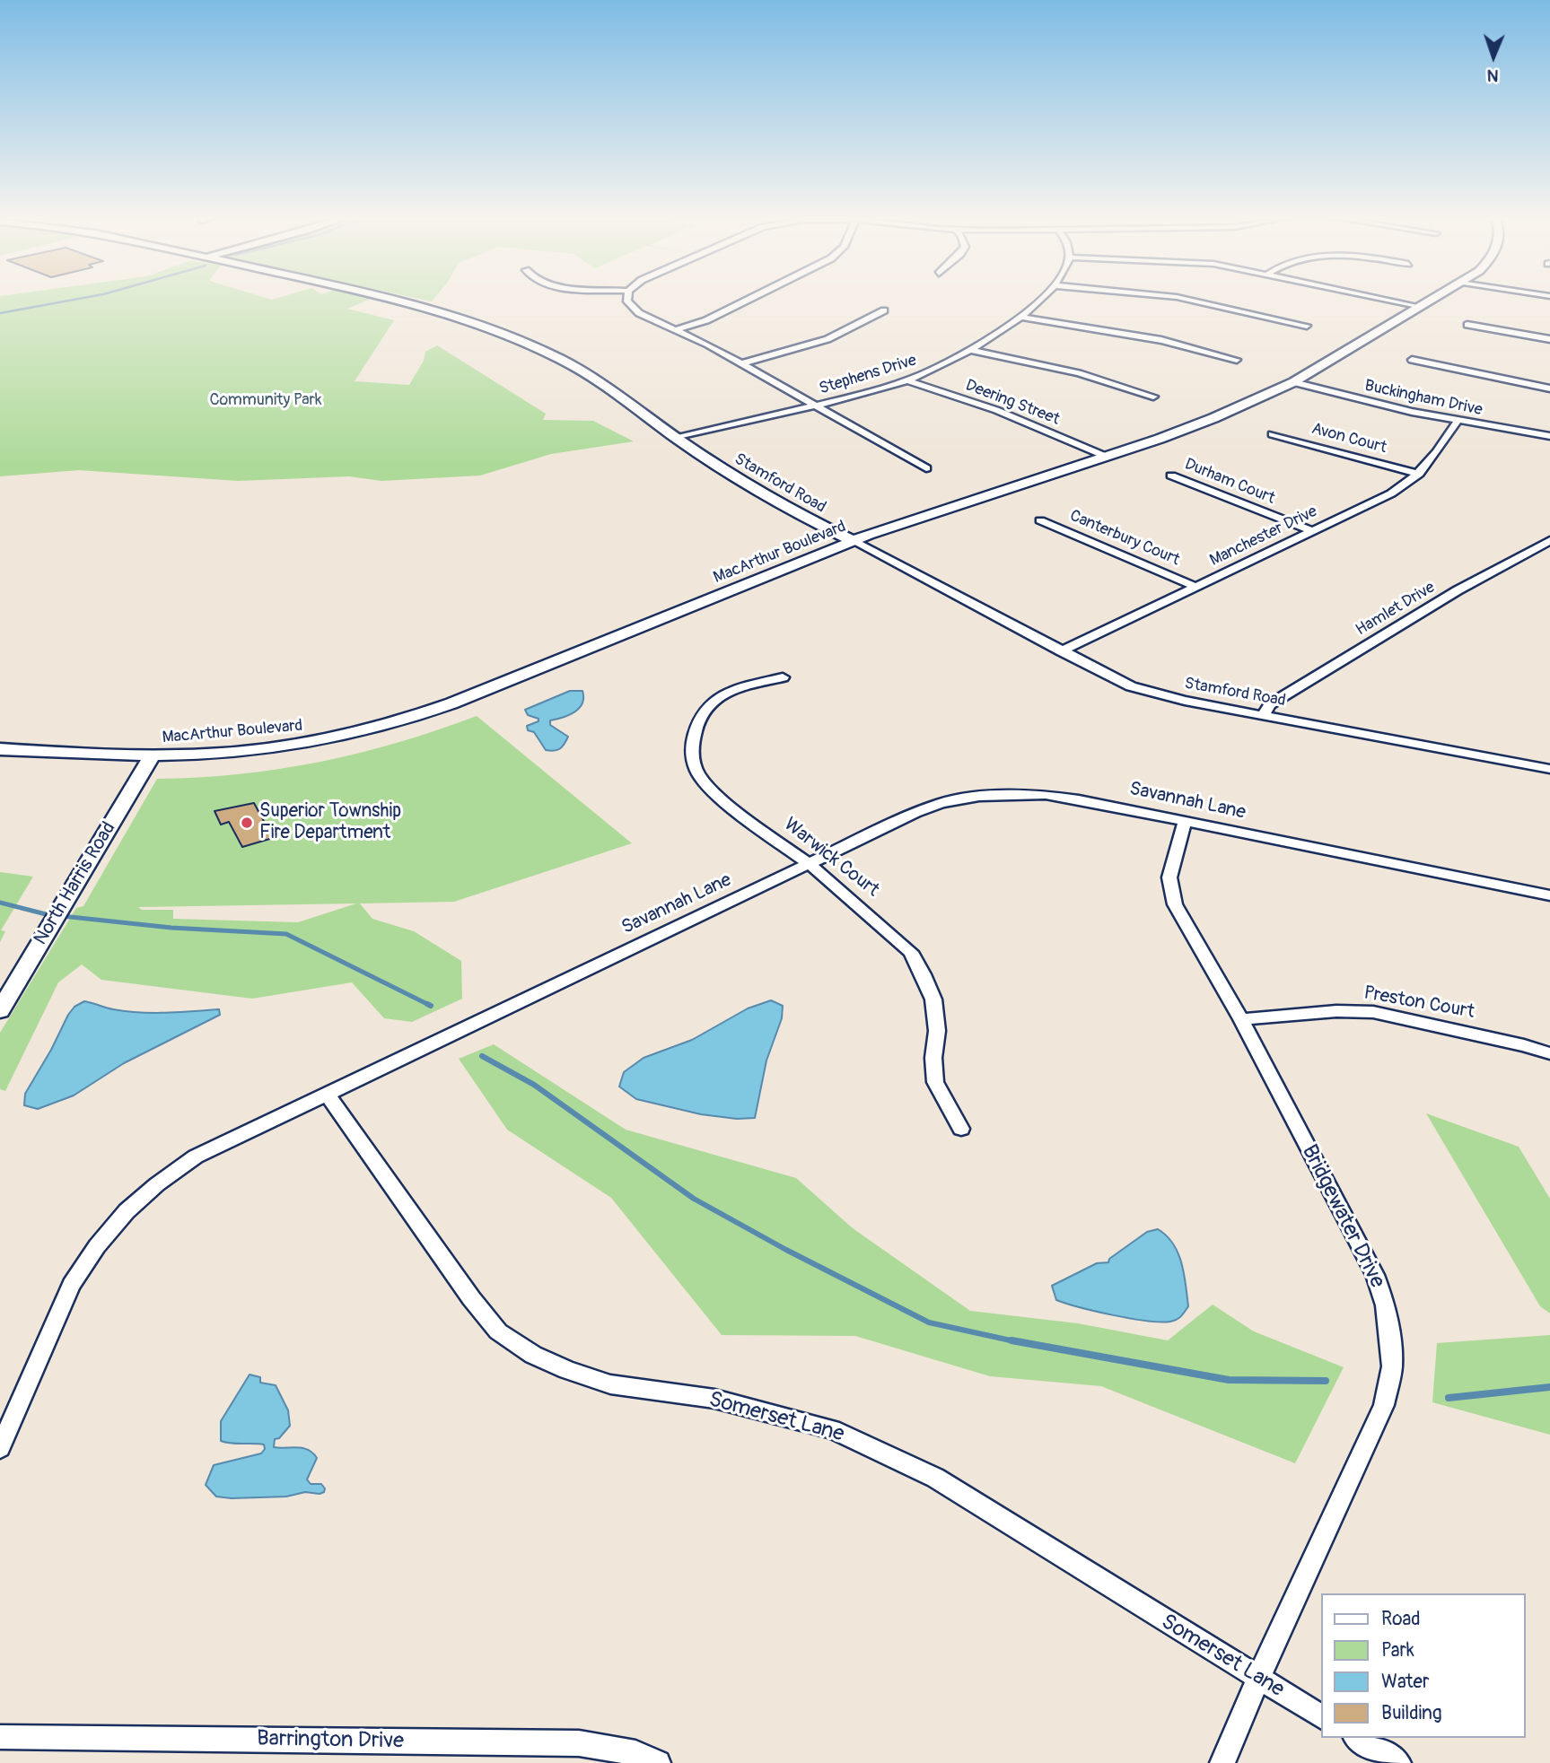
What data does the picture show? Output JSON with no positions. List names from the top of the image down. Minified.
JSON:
{"streets":{"street":["Stephens Drive","Buckingham Drive","Deering Street","Avon Court","Durham Court","Stamford Road","Manchester Drive","Canterbury Court","MacArthur Boulevard","Hamlet Drive","Savannah Lane","Warwick Court","North Harris Road","Preston Court","Bridgewater Drive","Somerset Lane","Barrington Drive"]},"crossings":[["Stephens Drive","Deering Street"],["Stephens Drive","Stamford Road"],["Buckingham Drive","Manchester Drive"],["Buckingham Drive","MacArthur Boulevard"],["Deering Street","MacArthur Boulevard"],["Avon Court","Manchester Drive"],["Durham Court","Manchester Drive"],["Stamford Road","Manchester Drive"],["Stamford Road","MacArthur Boulevard"],["Stamford Road","Hamlet Drive"],["Manchester Drive","Canterbury Court"],["MacArthur Boulevard","North Harris Road"],["Savannah Lane","Warwick Court"],["Savannah Lane","Bridgewater Drive"],["Savannah Lane","Somerset Lane"],["Preston Court","Bridgewater Drive"],["Bridgewater Drive","Somerset Lane"]],"parks":["Community Park"],"places":["Superior Township Fire Department"],"legend":["Road","Park","Water","Building"],"north":"bottom"}
